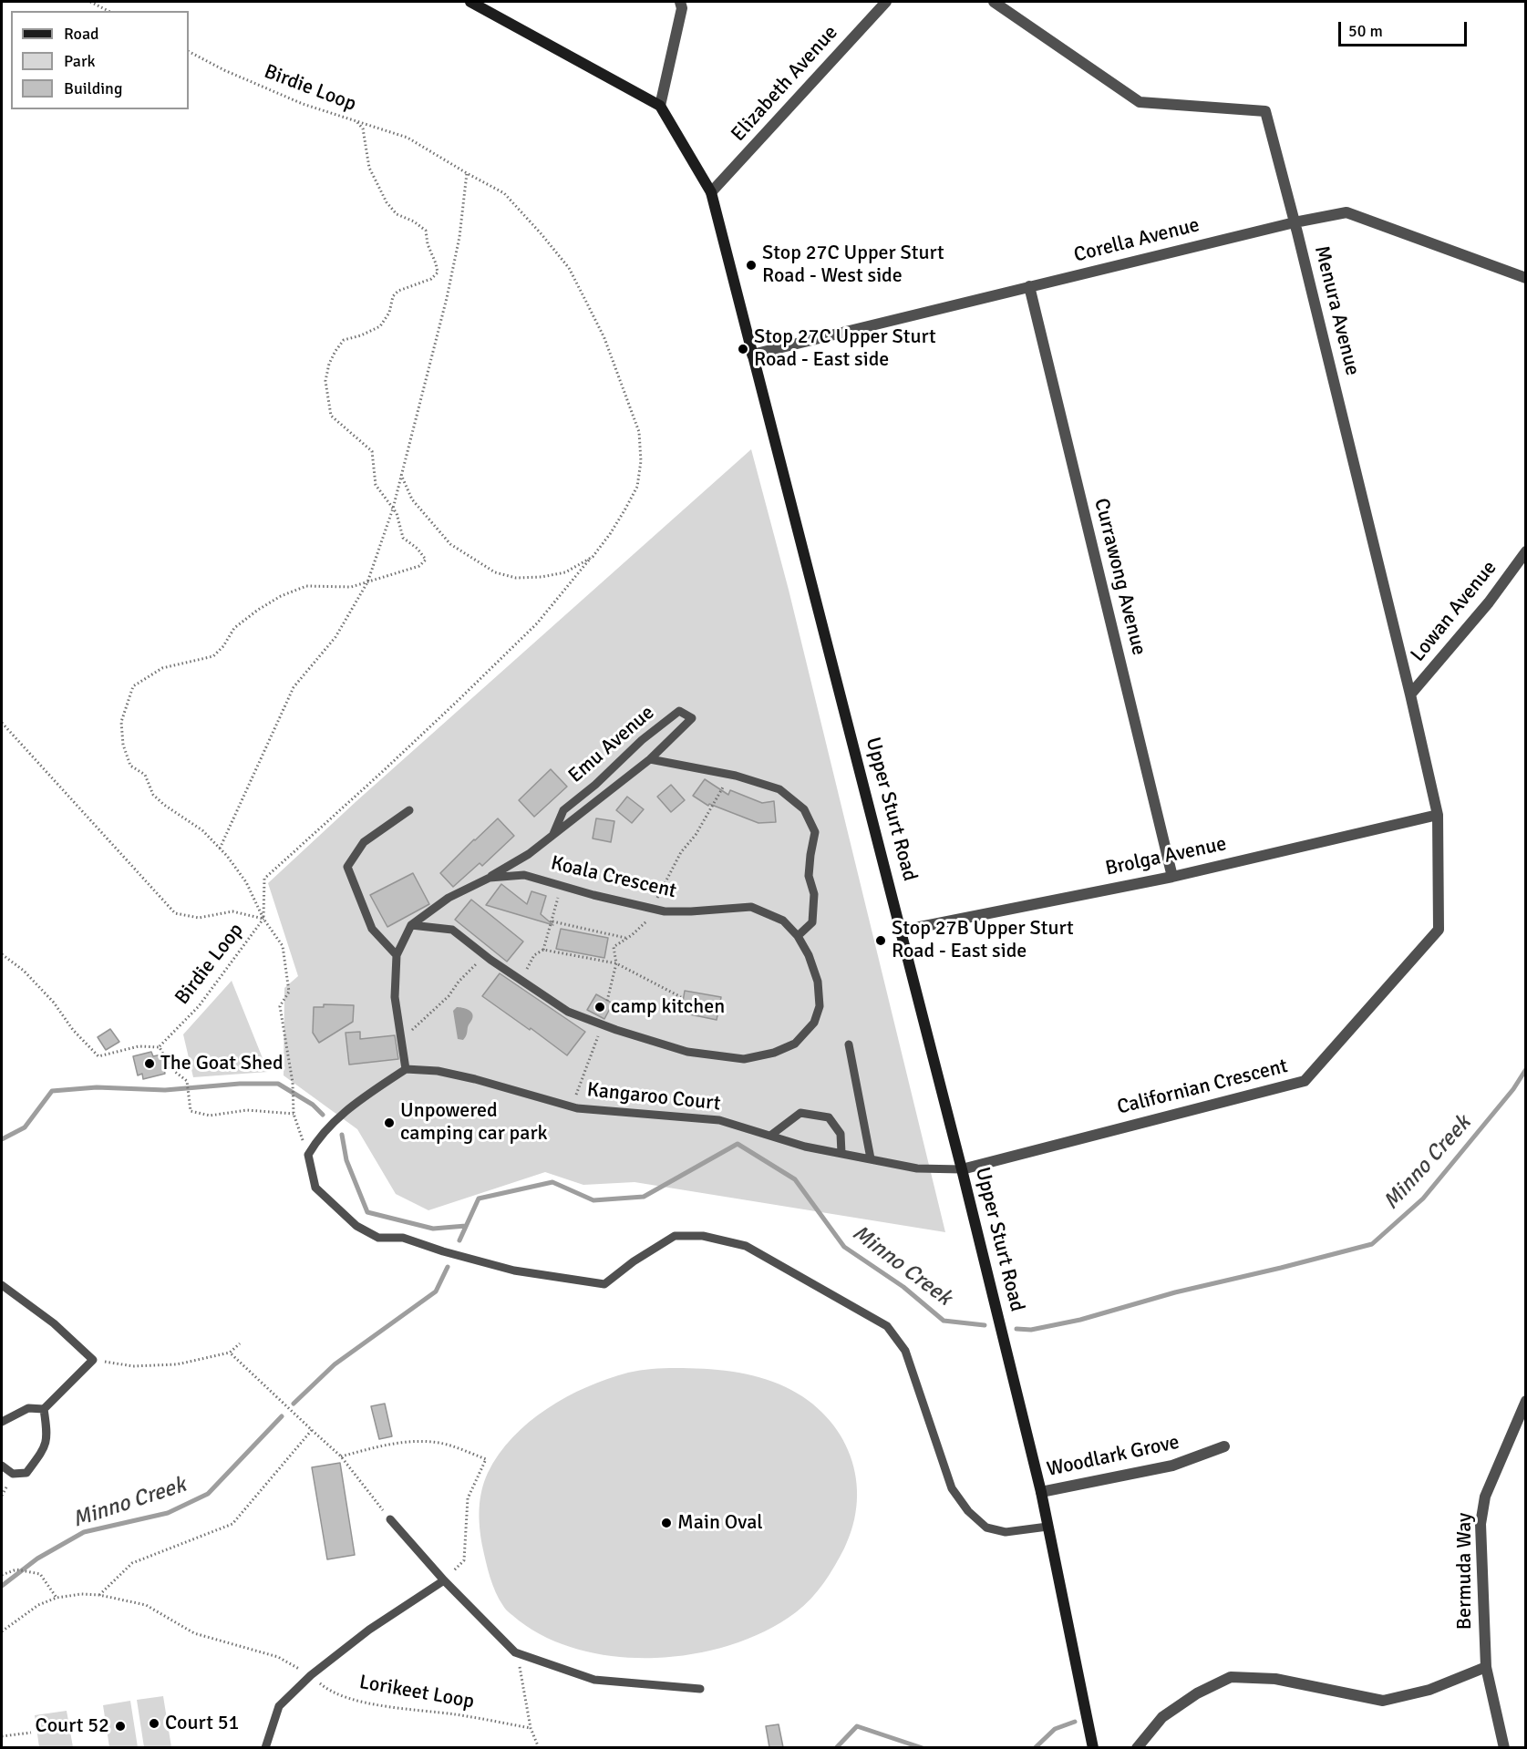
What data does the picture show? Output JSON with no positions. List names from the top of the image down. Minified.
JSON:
{"streets":{"main road":["Upper Sturt Road"],"street":["Elizabeth Avenue","Corella Avenue","Menura Avenue","Currawong Avenue","Lowan Avenue","Brolga Avenue","Californian Crescent","Woodlark Grove","Bermuda Way"],"lane":["Emu Avenue","Koala Crescent","Kangaroo Court"],"path":["Birdie Loop","Lorikeet Loop"]},"crossings":[["Elizabeth Avenue","Upper Sturt Road"],["Corella Avenue","Menura Avenue"],["Corella Avenue","Currawong Avenue"],["Corella Avenue","Upper Sturt Road"],["Menura Avenue","Lowan Avenue"],["Menura Avenue","Brolga Avenue"],["Menura Avenue","Californian Crescent"],["Currawong Avenue","Brolga Avenue"],["Emu Avenue","Koala Crescent"],["Upper Sturt Road","Brolga Avenue"],["Upper Sturt Road","Californian Crescent"],["Upper Sturt Road","Kangaroo Court"],["Upper Sturt Road","Woodlark Grove"],["Brolga Avenue","Californian Crescent"],["Californian Crescent","Kangaroo Court"]],"water":["Minno Creek"],"places":["Stop 27C Upper Sturt Road - West side","Stop 27C Upper Sturt Road - East side","Stop 27B Upper Sturt Road - East side","camp kitchen","The Goat Shed","Unpowered camping car park","Main Oval","Court 51","Court 52"],"legend":["Road","Park","Building"],"scale_bar":"50 m"}
